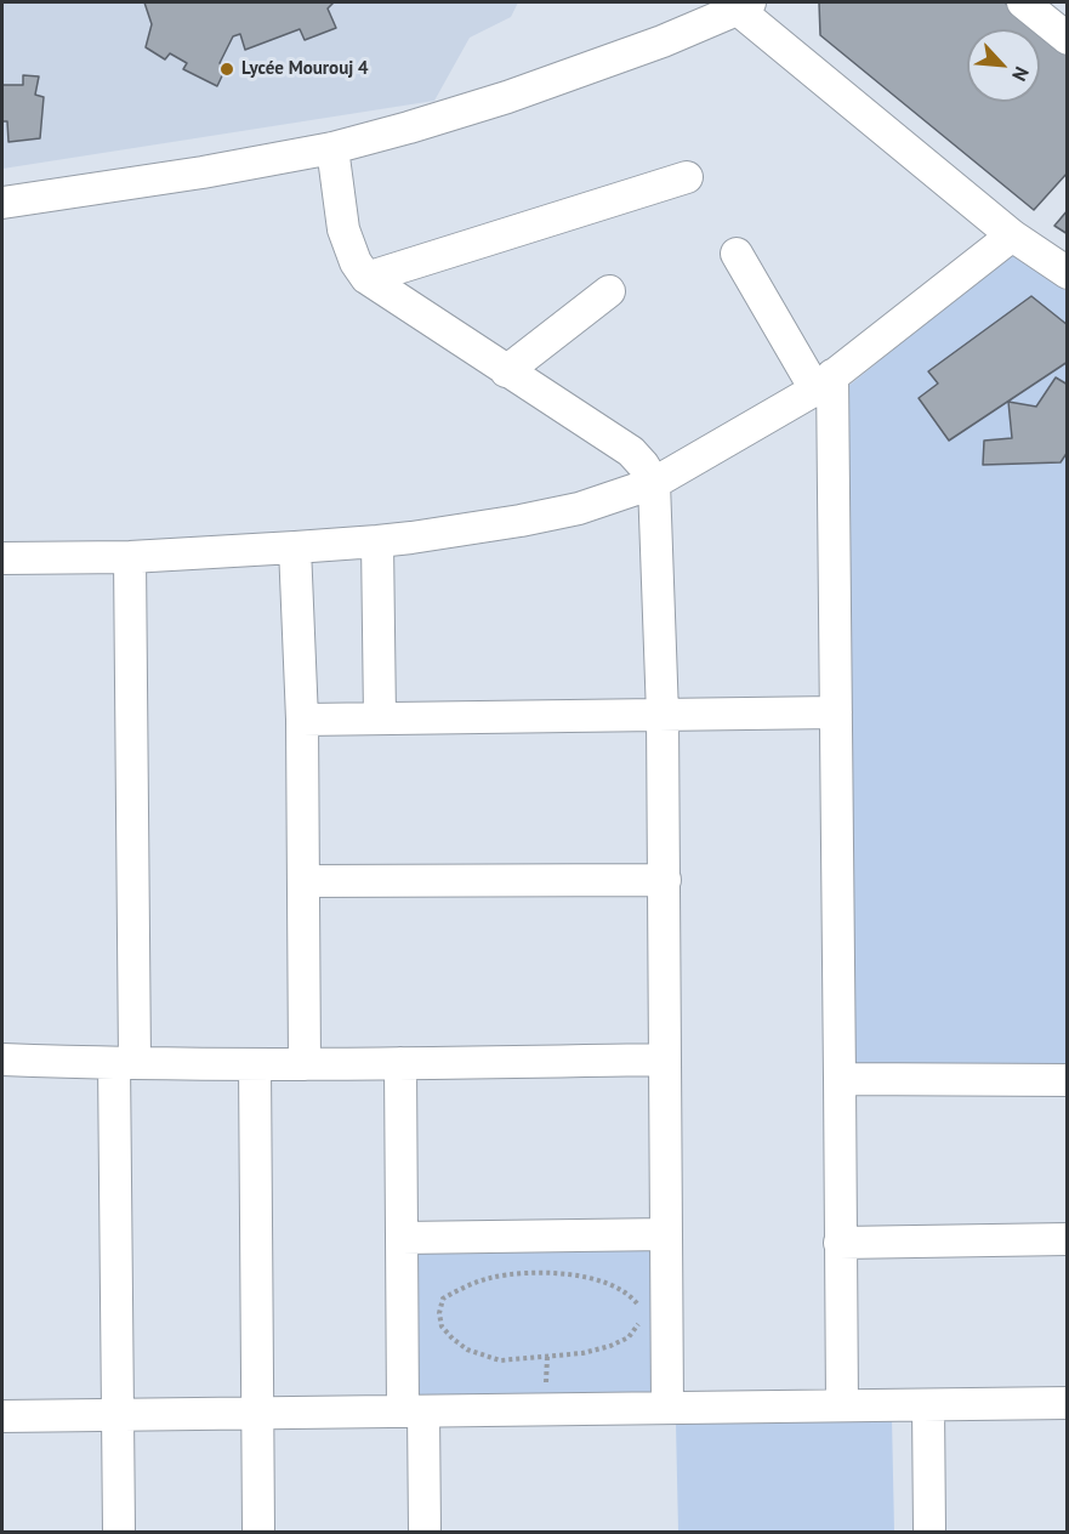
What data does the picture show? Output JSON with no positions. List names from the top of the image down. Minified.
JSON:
{"places":["Lycée Mourouj 4"],"north":"bottom right"}
